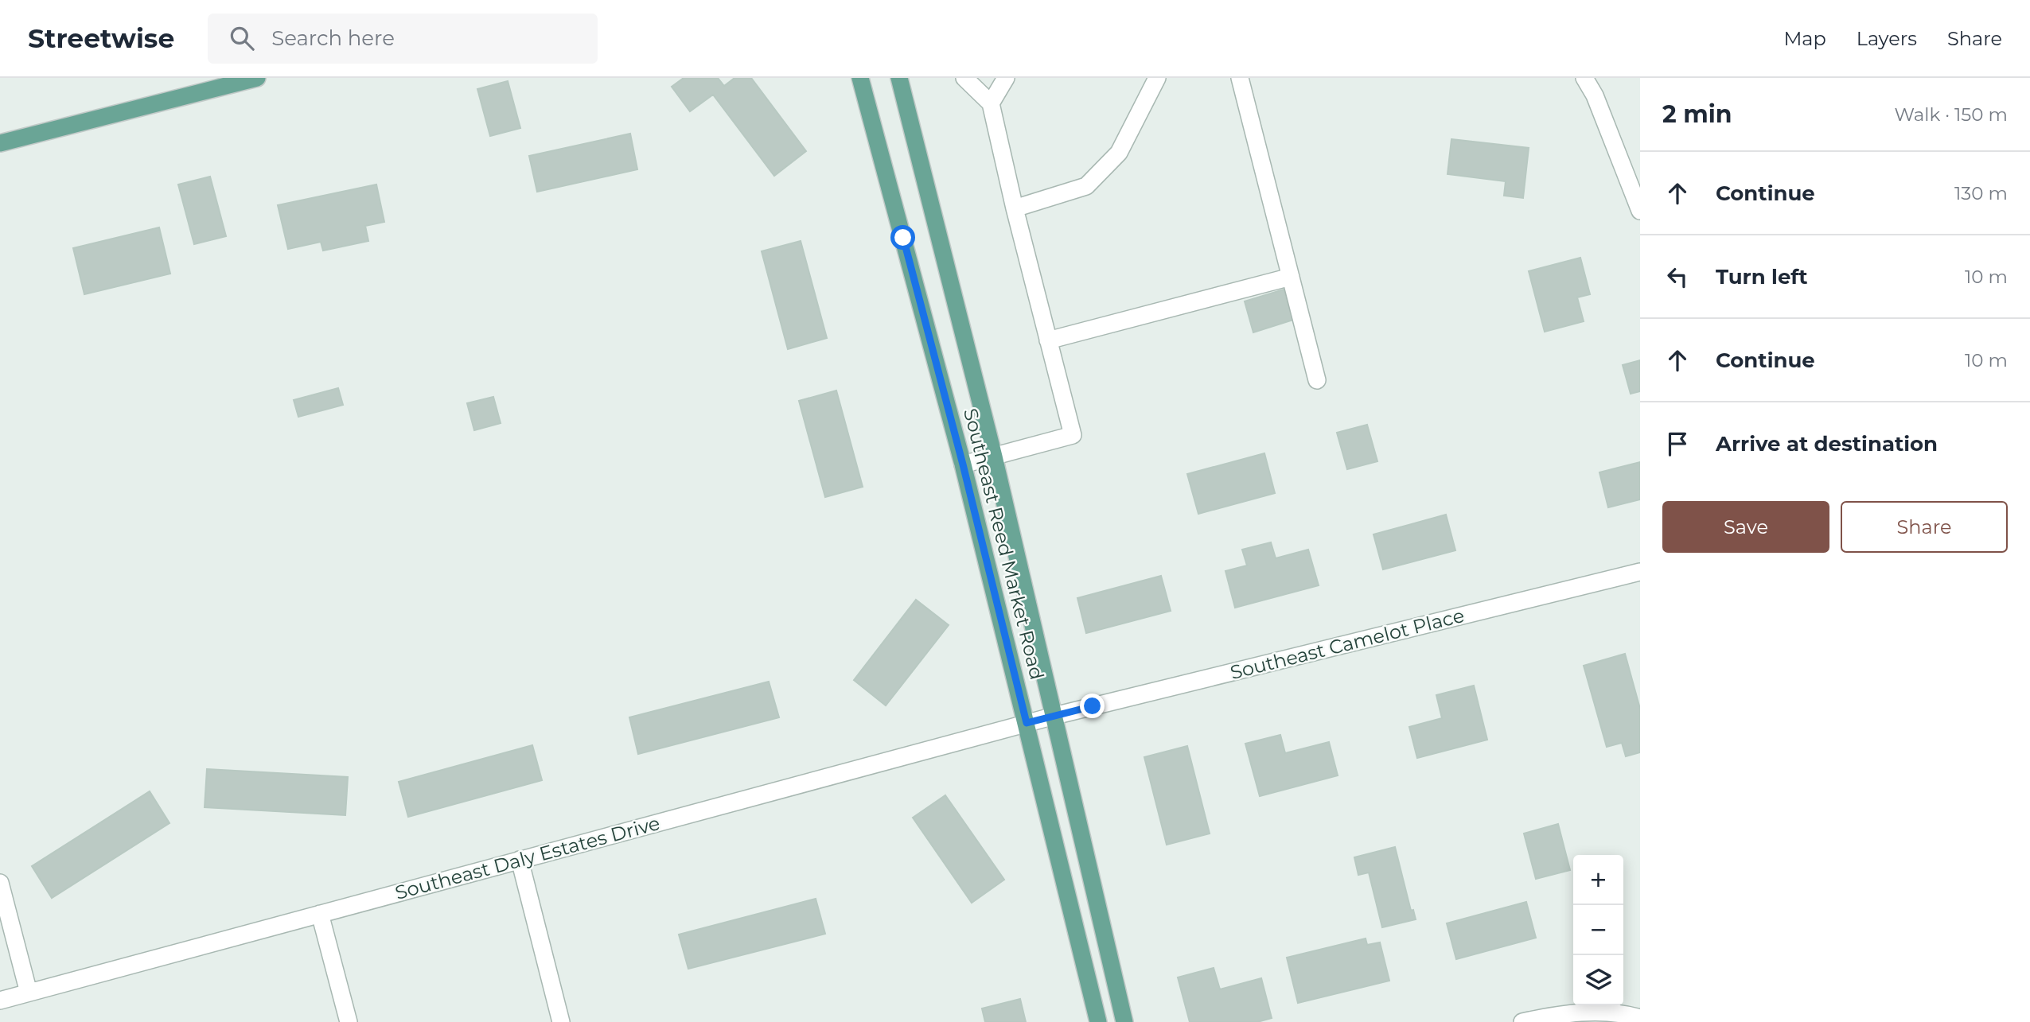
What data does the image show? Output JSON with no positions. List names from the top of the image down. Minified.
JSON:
{"streets":{"main road":["Southeast Reed Market Road"],"street":["Southeast Camelot Place","Southeast Daly Estates Drive"]},"crossings":[["Southeast Reed Market Road","Southeast Camelot Place"],["Southeast Reed Market Road","Southeast Daly Estates Drive"],["Southeast Camelot Place","Southeast Daly Estates Drive"]],"page":{"header":"Streetwise","search":"Search here","nav":["Map","Layers","Share"],"heading":["2 min","Walk · 150 m"],"list":[["Continue","130 m"],["Turn left","10 m"],["Continue","10 m"],"Arrive at destination"],"buttons":["Save","Share"],"map_buttons":["+","−"]}}
